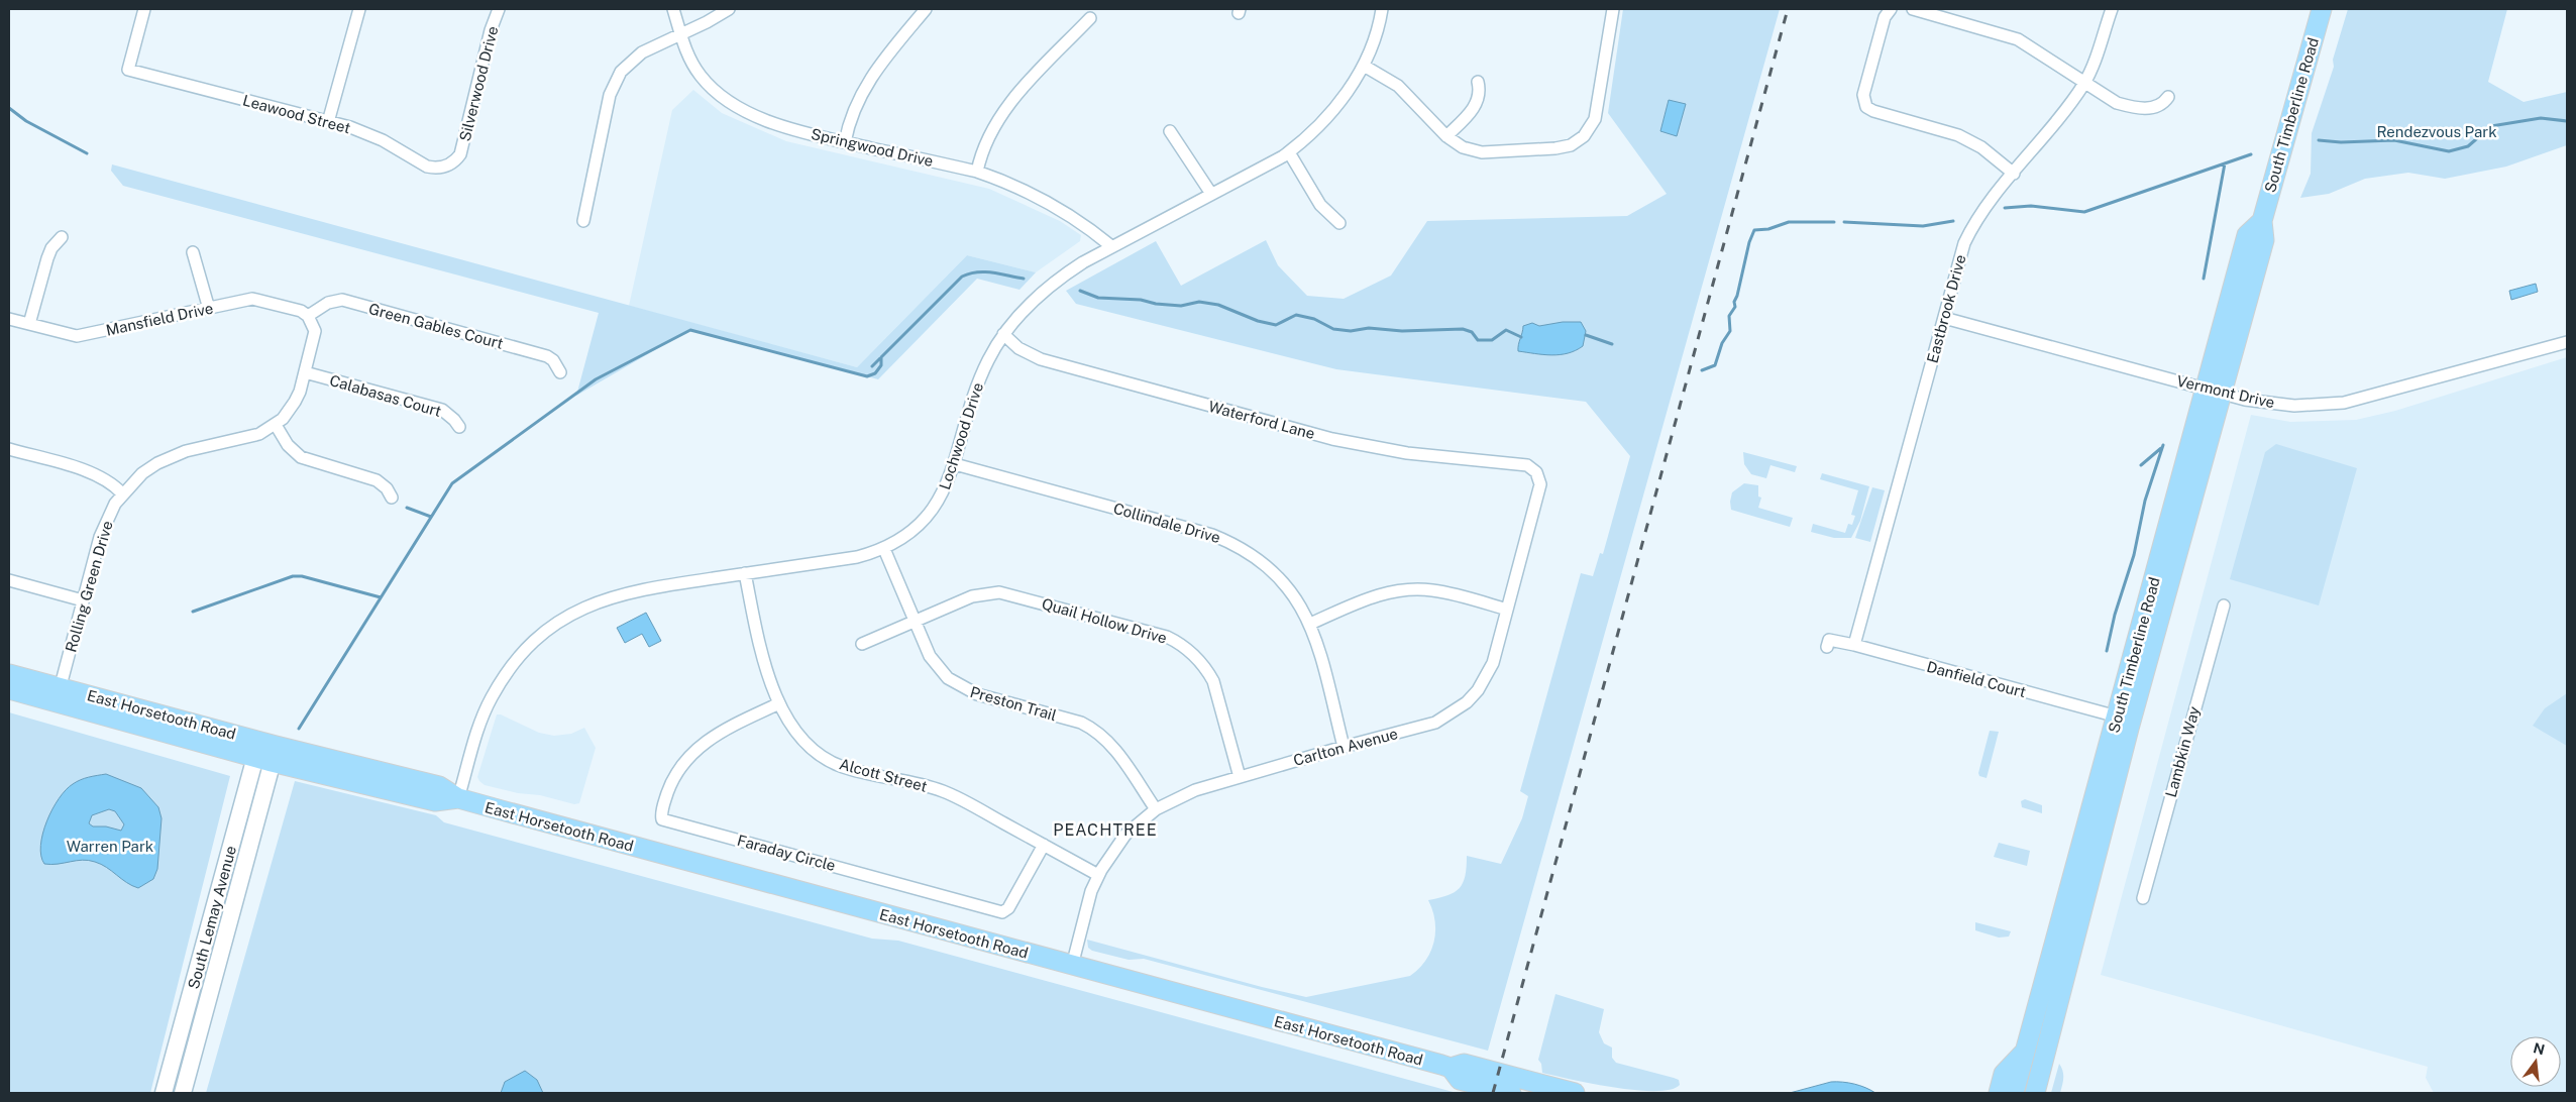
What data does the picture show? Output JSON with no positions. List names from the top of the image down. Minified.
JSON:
{"streets":{"main road":["South Timberline Road","East Horsetooth Road","South Lemay Avenue"],"street":["Silverwood Drive","Leawood Street","Springwood Drive","Eastbrook Drive","Mansfield Drive","Green Gables Court","Vermont Drive","Calabasas Court","Waterford Lane","Lochwood Drive","Collindale Drive","Rolling Green Drive","Quail Hollow Drive","Danfield Court","Preston Trail","Carlton Avenue","Lambkin Way","Alcott Street","Faraday Circle"]},"crossings":[["Silverwood Drive","Leawood Street"],["South Timberline Road","Vermont Drive"],["South Timberline Road","Danfield Court"],["Springwood Drive","Lochwood Drive"],["Eastbrook Drive","Vermont Drive"],["Eastbrook Drive","Danfield Court"],["Mansfield Drive","Green Gables Court"],["Mansfield Drive","Rolling Green Drive"],["Green Gables Court","Rolling Green Drive"],["Calabasas Court","Rolling Green Drive"],["Waterford Lane","Lochwood Drive"],["Waterford Lane","Carlton Avenue"],["Lochwood Drive","Collindale Drive"],["Lochwood Drive","Preston Trail"],["Lochwood Drive","East Horsetooth Road"],["Lochwood Drive","Alcott Street"],["Collindale Drive","Carlton Avenue"],["Rolling Green Drive","East Horsetooth Road"],["Quail Hollow Drive","Preston Trail"],["Quail Hollow Drive","Carlton Avenue"],["Preston Trail","Carlton Avenue"],["East Horsetooth Road","Carlton Avenue"],["East Horsetooth Road","South Lemay Avenue"],["Carlton Avenue","Alcott Street"],["Alcott Street","Faraday Circle"]],"districts":["PEACHTREE"],"parks":["Rendezvous Park","Warren Park"],"north":"top"}
